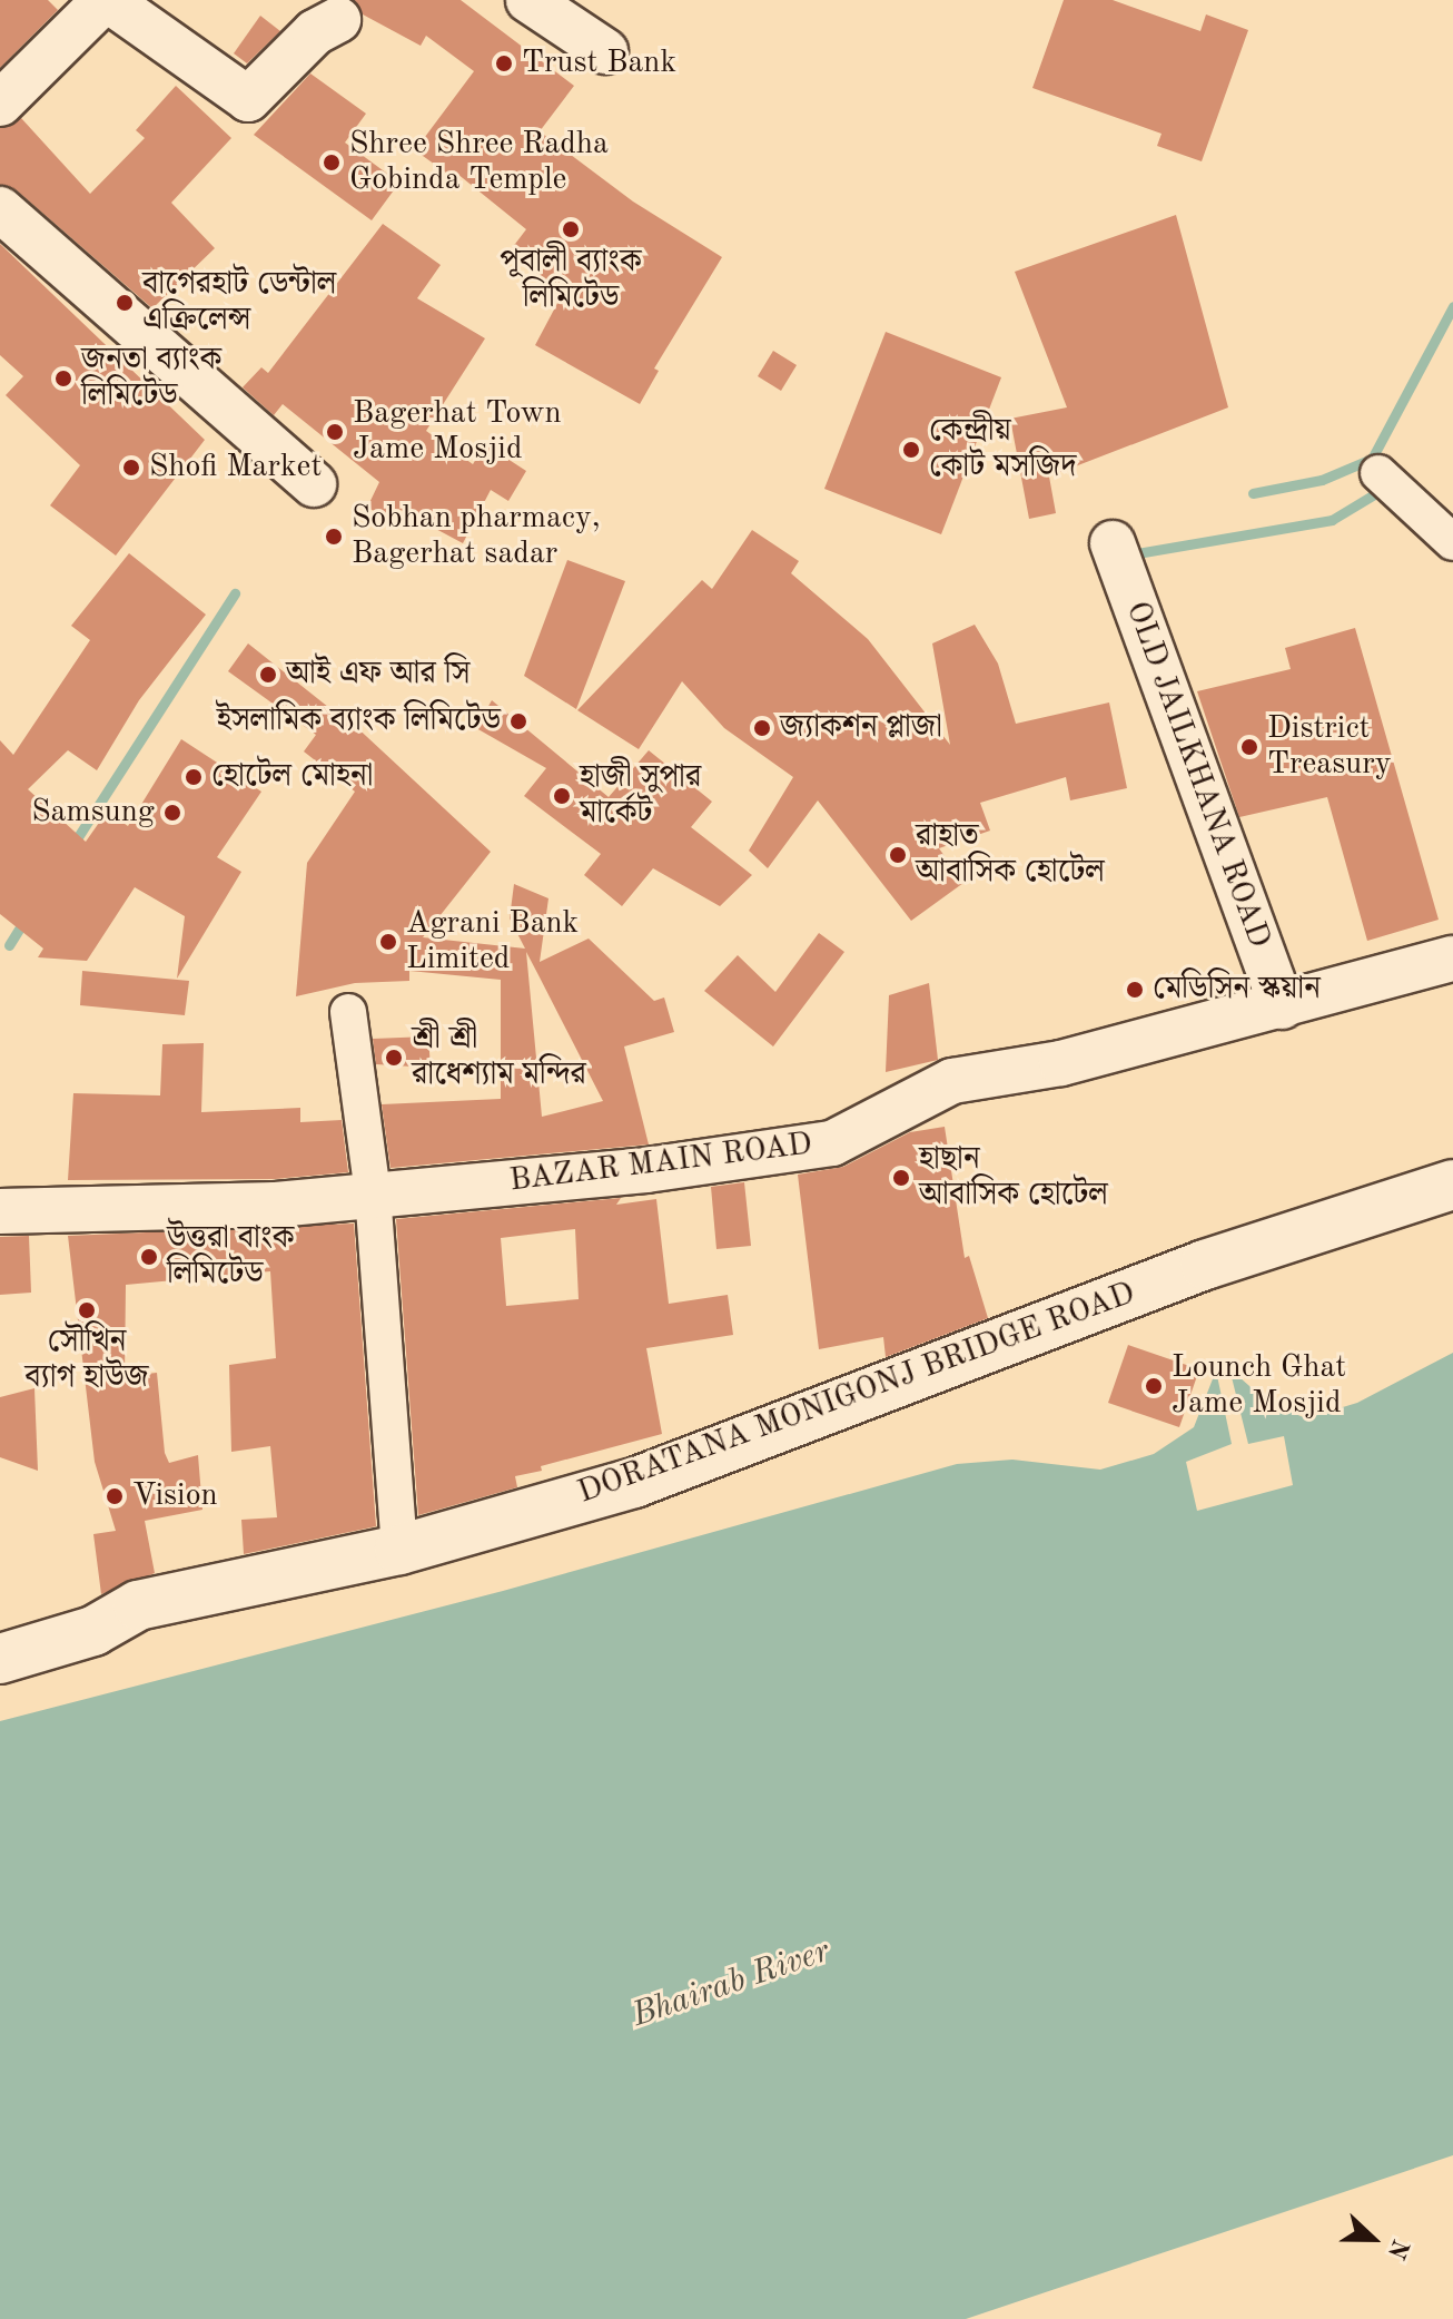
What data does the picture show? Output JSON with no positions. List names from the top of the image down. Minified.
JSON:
{"streets":{"main road":["DORATANA MONIGONJ BRIDGE ROAD"],"street":["OLD JAILKHANA ROAD","BAZAR MAIN ROAD"]},"crossings":[["OLD JAILKHANA ROAD","BAZAR MAIN ROAD"]],"water":["Bhairab River"],"places":["Trust Bank","Shree Shree Radha Gobinda Temple","পূবালী ব্যাংক লিমিটেড","বাগেরহাট ডেন্টাল এক্রিলেন্স","জনতা ব্যাংক লিমিটেড","Bagerhat Town Jame Mosjid","কেন্দ্রীয় কোট মসজিদ","Shofi Market","Sobhan pharmacy, Bagerhat sadar","আই এফ আর সি","ইসলামিক ব্যাংক লিমিটেড","জ্যাকশন প্লাজা","District Treasury","হোটেল মোহনা","হাজী সুপার মার্কেট","Samsung","রাহাত আবাসিক হোটেল","Agrani Bank Limited","মেডিসিন স্কয়ান","শ্রী শ্রী রাধেশ্যাম মন্দির","হাছান আবাসিক হোটেল","উত্তরা বাংক লিমিটেড","সৌখিন ব্যাগ হাউজ","Lounch Ghat Jame Mosjid","Vision"],"north":"right"}
